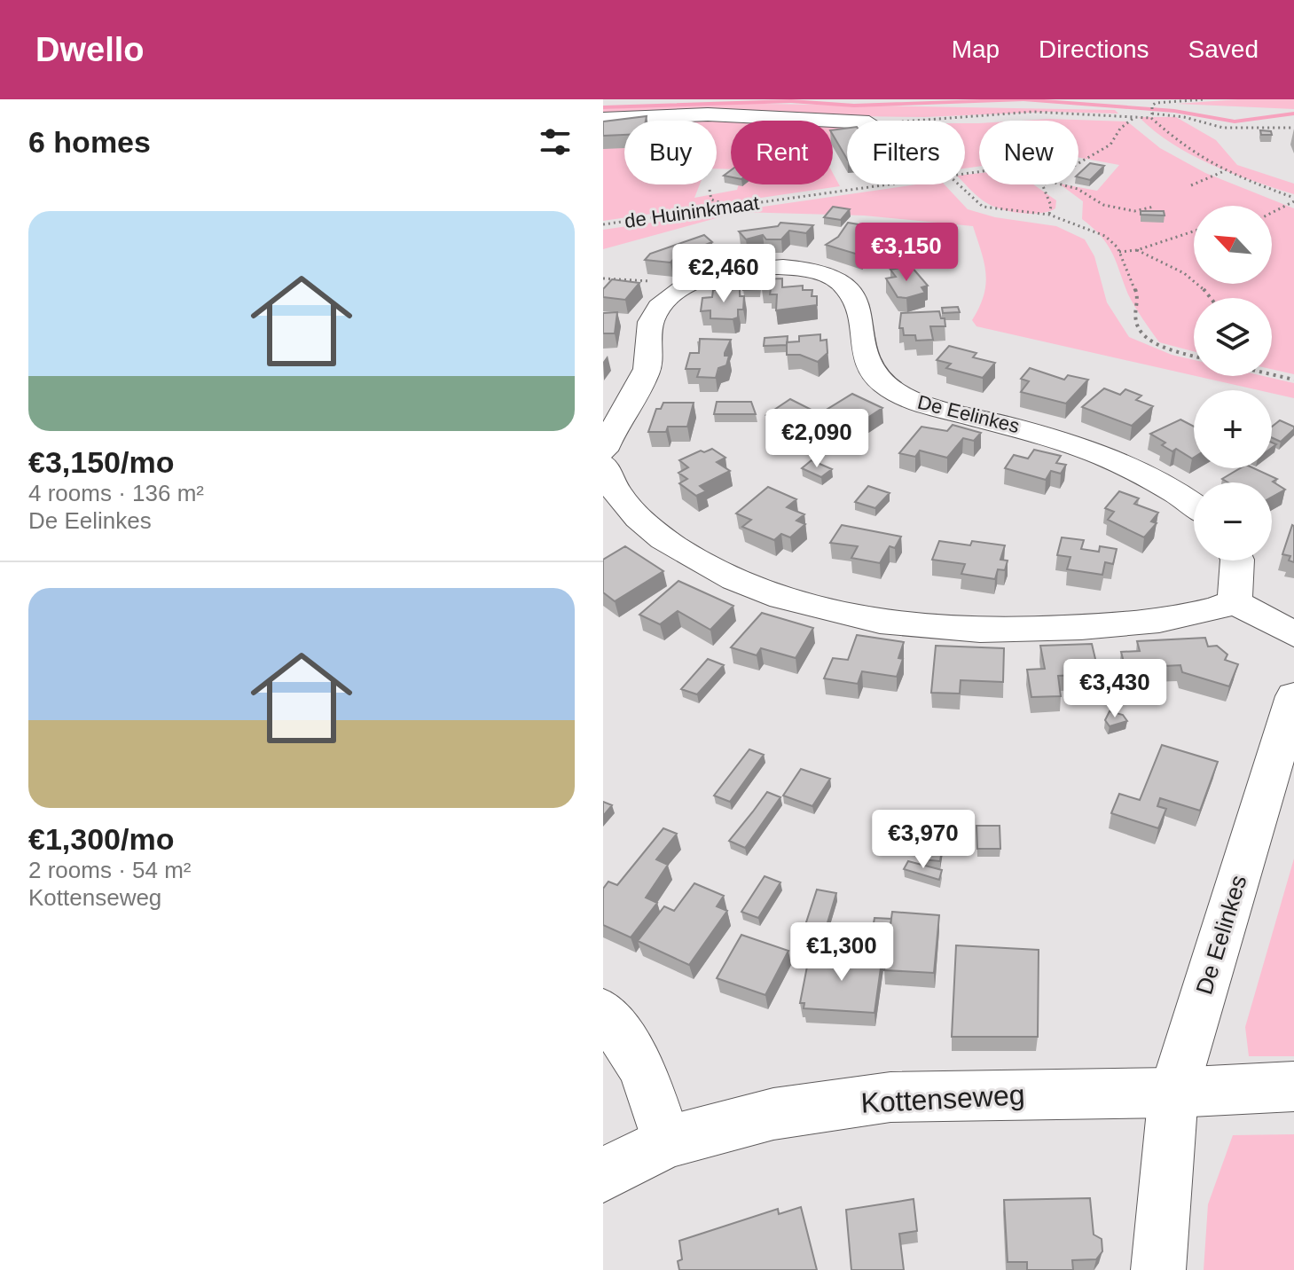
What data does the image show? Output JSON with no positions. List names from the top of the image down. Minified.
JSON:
{"streets":{"street":["De Eelinkes","Kottenseweg"],"path":["de Huininkmaat"]},"crossings":[["De Eelinkes","Kottenseweg"]],"north":"top left","page":{"header":"Dwello","nav":["Map","Directions","Saved"],"heading":"6 homes","chip":["Buy","Rent","Filters","New"],"list":[{"name":"€3,150/mo","note":"4 rooms · 136 m² · De Eelinkes"},{"name":"€1,300/mo","note":"2 rooms · 54 m² · Kottenseweg"}],"map_buttons":["+","−"],"price":["€3,150","€2,460","€2,090","€3,430","€3,970","€1,300"]}}
